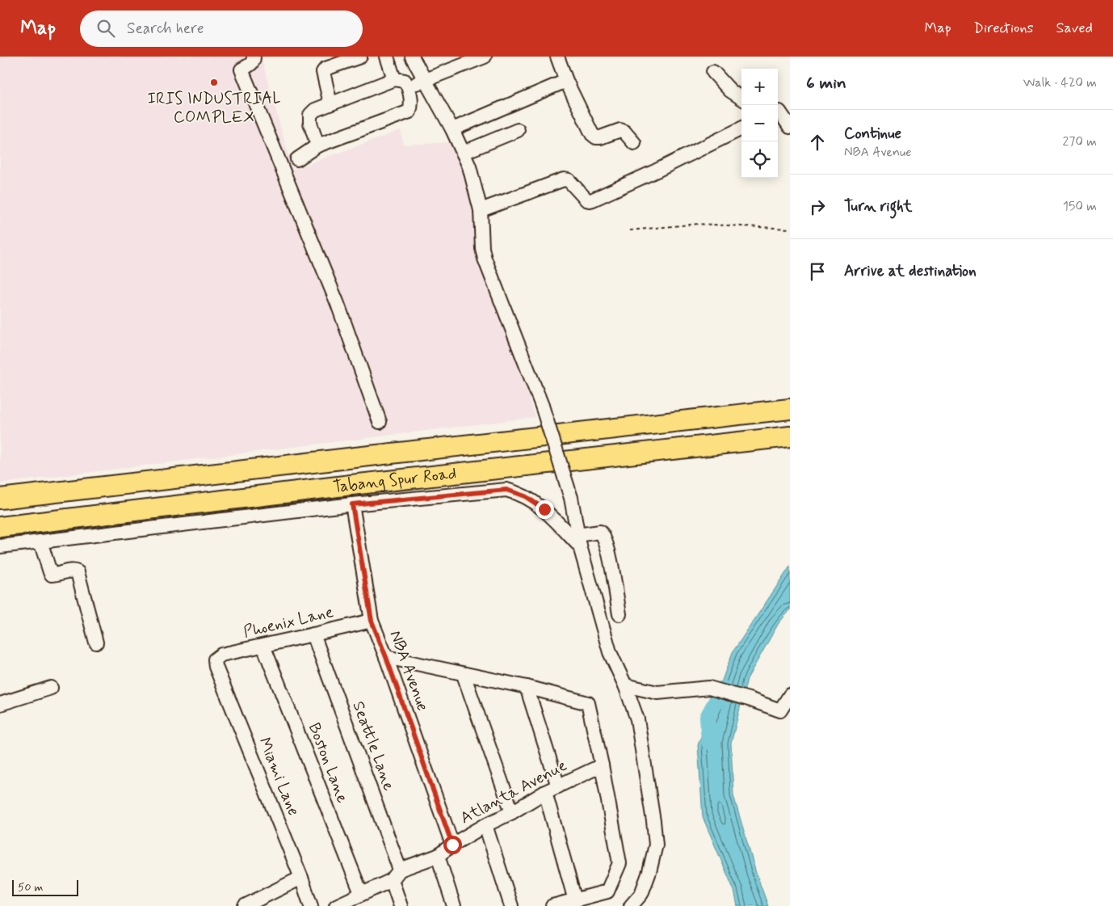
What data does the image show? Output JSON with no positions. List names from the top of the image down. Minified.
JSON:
{"streets":{"highway":["Tabang Spur Road"],"street":["Phoenix Lane","NBA Avenue","Seattle Lane","Boston Lane","Miami Lane","Atlanta Avenue"]},"crossings":[["Phoenix Lane","NBA Avenue"],["Phoenix Lane","Seattle Lane"],["Phoenix Lane","Boston Lane"],["Phoenix Lane","Miami Lane"],["NBA Avenue","Atlanta Avenue"],["Seattle Lane","Atlanta Avenue"],["Boston Lane","Atlanta Avenue"]],"places":["IRIS INDUSTRIAL COMPLEX"],"scale_bar":"50 m","page":{"header":"Map","search":"Search here","nav":["Map","Directions","Saved"],"heading":["6 min","Walk · 420 m"],"map_buttons":["+","−"],"list":[["Continue","NBA Avenue","270 m"],["Turn right","150 m"],"Arrive at destination"],"scale":"50 m"}}
